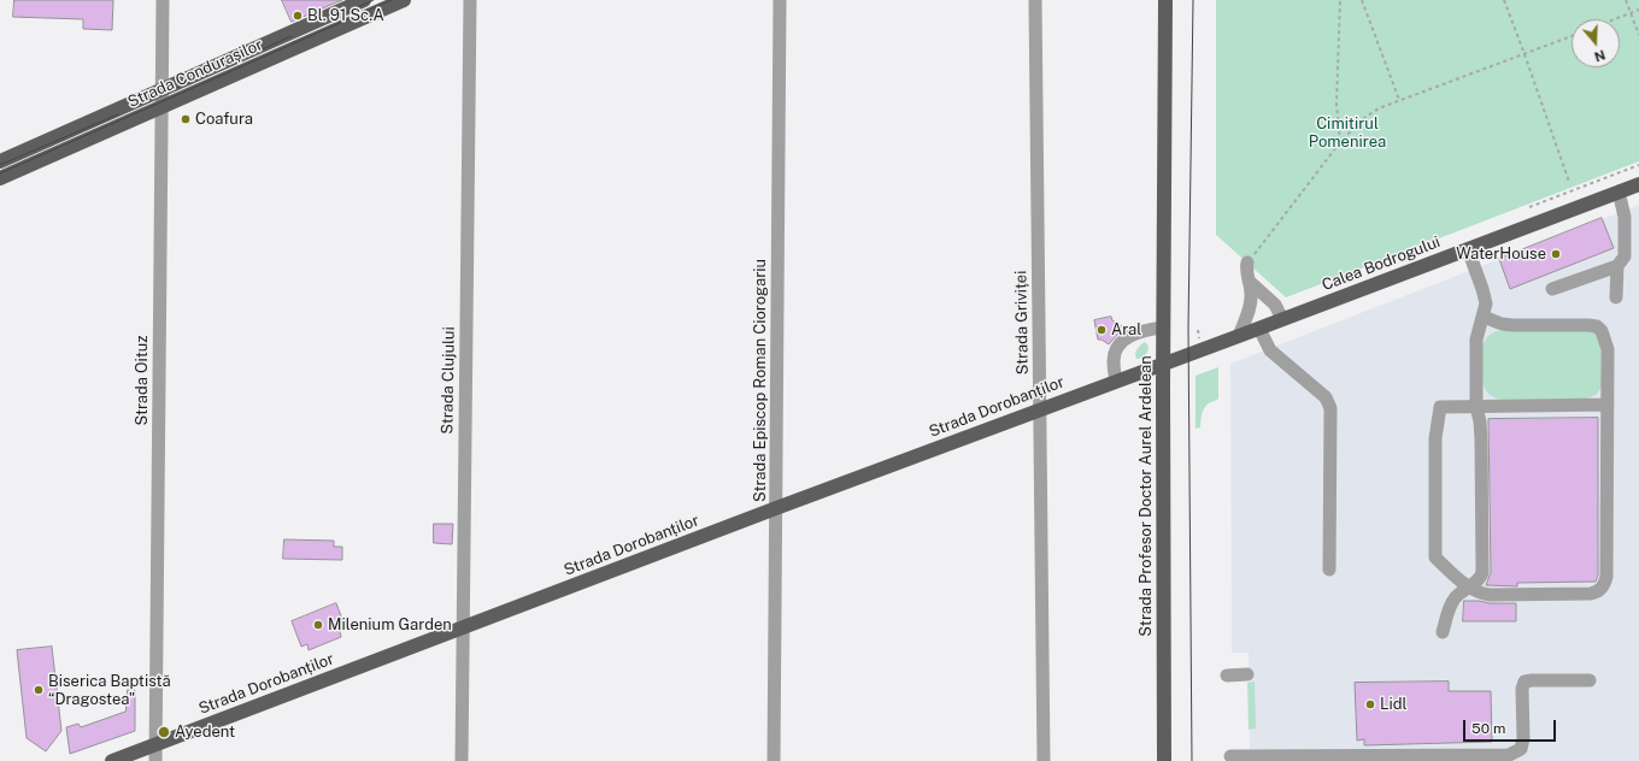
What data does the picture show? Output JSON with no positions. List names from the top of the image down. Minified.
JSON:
{"streets":{"main road":["Strada Condurașilor","Calea Bodrogului","Strada Dorobanților","Strada Profesor Doctor Aurel Ardelean"],"street":["Strada Griviței","Strada Oituz","Strada Clujului","Strada Episcop Roman Ciorogariu"]},"crossings":[["Strada Condurașilor","Strada Oituz"],["Calea Bodrogului","Strada Dorobanților"],["Calea Bodrogului","Strada Profesor Doctor Aurel Ardelean"],["Strada Griviței","Strada Dorobanților"],["Strada Oituz","Strada Dorobanților"],["Strada Clujului","Strada Dorobanților"],["Strada Episcop Roman Ciorogariu","Strada Dorobanților"],["Strada Dorobanților","Strada Profesor Doctor Aurel Ardelean"]],"parks":["Cimitirul Pomenirea"],"places":["Bl. 91 Sc.A","Coafura","WaterHouse","Aral","Milenium Garden","Biserica Baptistă “Dragostea\"","Lidl","Ayedent"],"scale_bar":"50 m","north":"bottom"}
